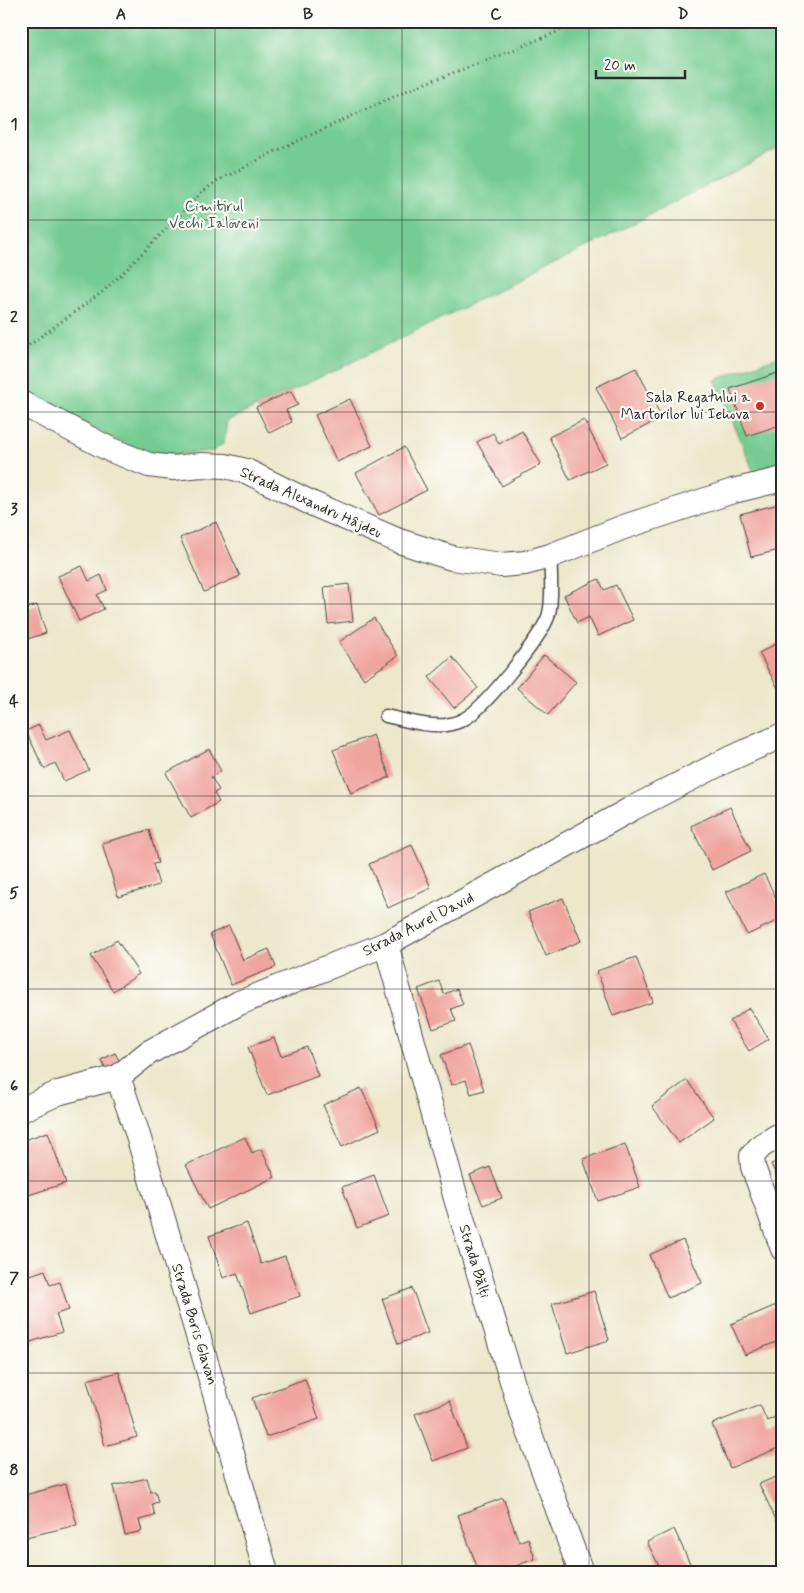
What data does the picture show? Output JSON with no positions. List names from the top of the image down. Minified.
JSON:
{"streets":{"street":["Strada Alexandru Hâjdeu","Strada Aurel David","Strada Bălți","Strada Boris Glavan"]},"crossings":[["Strada Aurel David","Strada Bălți"],["Strada Aurel David","Strada Boris Glavan"]],"parks":["Cimitirul Vechi Ialoveni"],"places":["Sala Regatului a Martorilor lui Iehova"],"scale_bar":"20 m","grid":{"columns":["A","B","C","D"],"rows":["1","2","3","4","5","6","7","8"]}}
